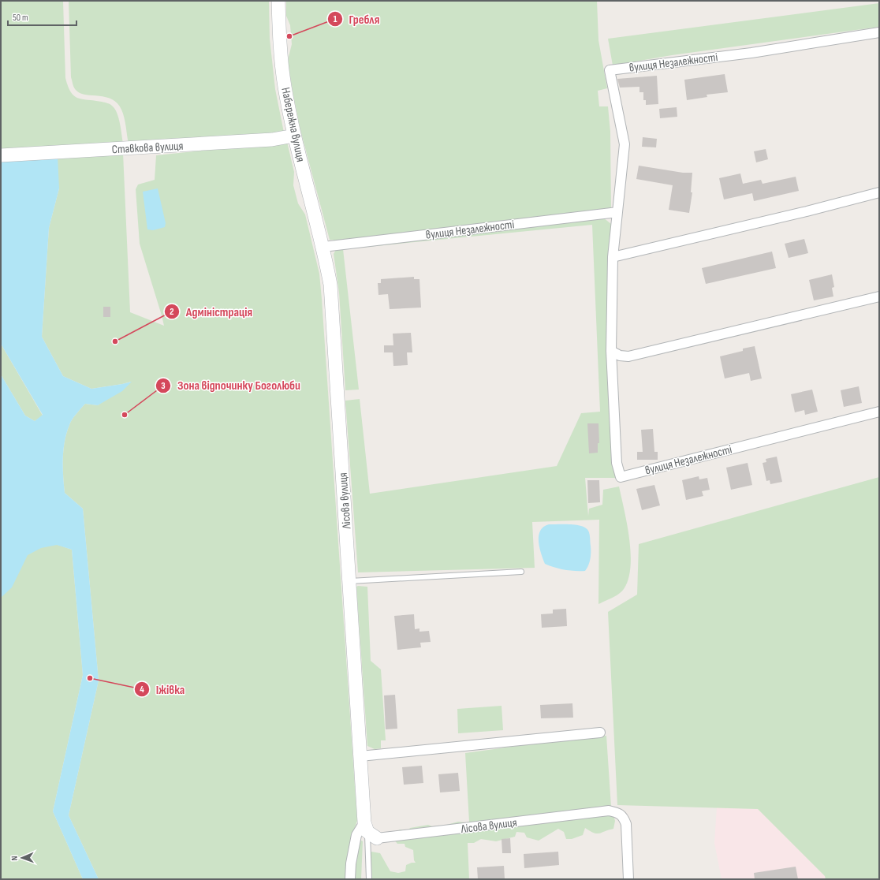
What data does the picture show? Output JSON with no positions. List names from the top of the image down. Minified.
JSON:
{"streets":{"street":["вулиця Незалежності","Набережна вулиця","Ставкова вулиця","Лісова вулиця"]},"crossings":[["вулиця Незалежності","Набережна вулиця"],["вулиця Незалежності","Лісова вулиця"],["Набережна вулиця","Ставкова вулиця"],["Набережна вулиця","Лісова вулиця"]],"places":["Гребля","Адміністрація","Зона відпочинку Боголюби","Іжівка"],"scale_bar":"50 m","north":"left"}
